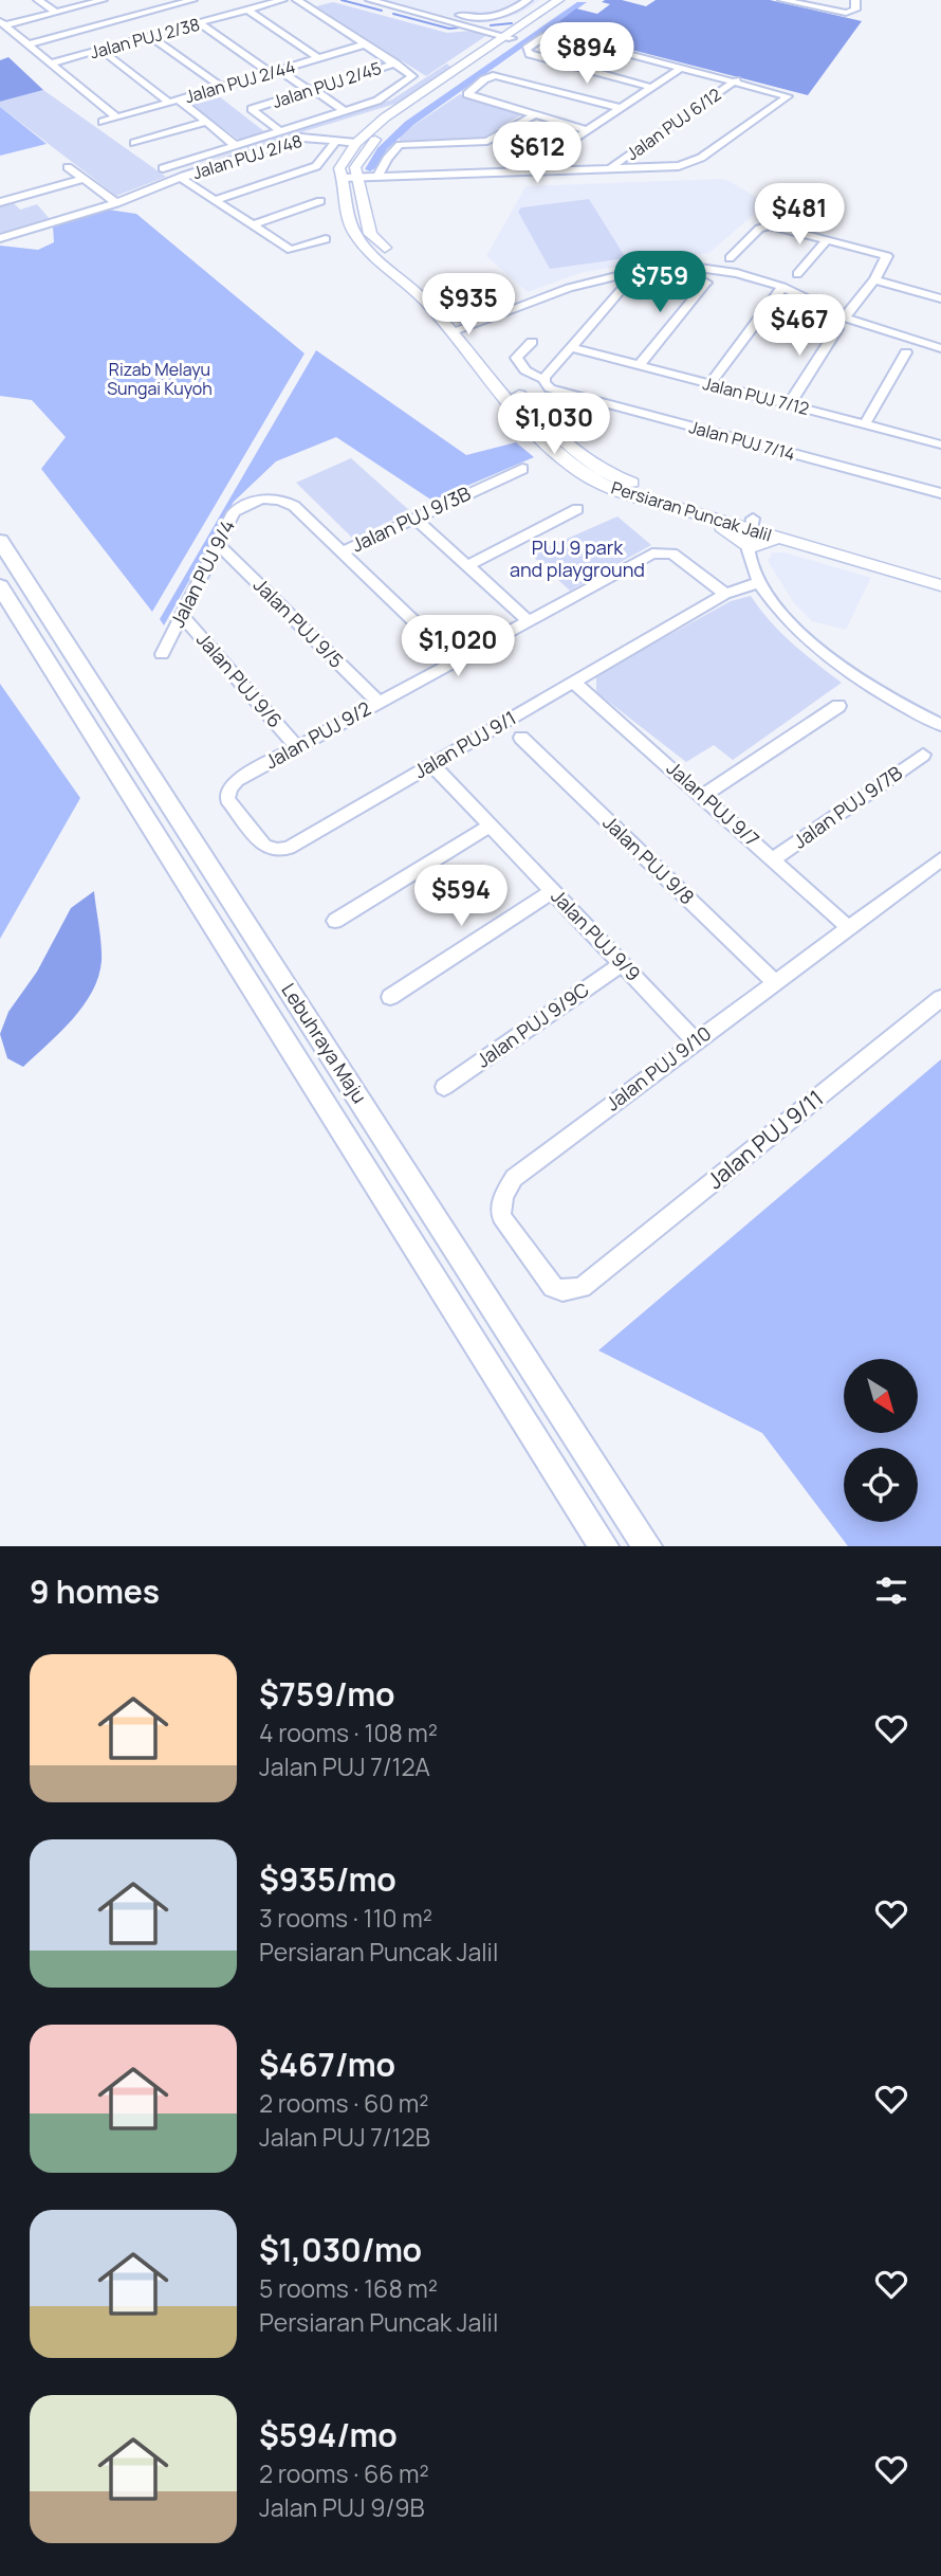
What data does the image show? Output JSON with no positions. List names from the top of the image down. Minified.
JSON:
{"streets":{"highway":["Lebuhraya Maju"],"main road":["Persiaran Puncak Jalil"],"street":["Jalan PUJ 2/38","Jalan PUJ 2/44","Jalan PUJ 2/45","Jalan PUJ 6/12","Jalan PUJ 2/48","Jalan PUJ 7/12","Jalan PUJ 7/14","Jalan PUJ 9/3B","Jalan PUJ 9/4","Jalan PUJ 9/5","Jalan PUJ 9/6","Jalan PUJ 9/2","Jalan PUJ 9/1","Jalan PUJ 9/7","Jalan PUJ 9/7B","Jalan PUJ 9/8","Jalan PUJ 9/9","Jalan PUJ 9/9C","Jalan PUJ 9/10","Jalan PUJ 9/11"]},"crossings":[["Jalan PUJ 2/38","Jalan PUJ 2/48"],["Jalan PUJ 2/44","Jalan PUJ 2/48"],["Jalan PUJ 9/3B","Jalan PUJ 9/4"],["Jalan PUJ 9/4","Jalan PUJ 9/5"],["Jalan PUJ 9/4","Jalan PUJ 9/6"],["Jalan PUJ 9/4","Jalan PUJ 9/2"],["Jalan PUJ 9/5","Jalan PUJ 9/2"],["Jalan PUJ 9/6","Jalan PUJ 9/2"],["Jalan PUJ 9/2","Jalan PUJ 9/1"],["Jalan PUJ 9/1","Jalan PUJ 9/7"],["Jalan PUJ 9/1","Jalan PUJ 9/9"],["Jalan PUJ 9/7","Jalan PUJ 9/7B"],["Jalan PUJ 9/7","Jalan PUJ 9/10"],["Jalan PUJ 9/8","Jalan PUJ 9/10"],["Jalan PUJ 9/9","Jalan PUJ 9/9C"],["Jalan PUJ 9/9","Jalan PUJ 9/10"],["Jalan PUJ 9/10","Jalan PUJ 9/11"]],"parks":["Rizab Melayu Sungai Kuyoh","PUJ 9 park and playground"],"north":"bottom right","page":{"price":["$894","$612","$481","$759","$935","$467","$1,030","$1,020","$594"],"heading":"9 homes","list":[{"name":"$759/mo","note":"4 rooms · 108 m² · Jalan PUJ 7/12A"},{"name":"$935/mo","note":"3 rooms · 110 m² · Persiaran Puncak Jalil"},{"name":"$467/mo","note":"2 rooms · 60 m² · Jalan PUJ 7/12B"},{"name":"$1,030/mo","note":"5 rooms · 168 m² · Persiaran Puncak Jalil"},{"name":"$594/mo","note":"2 rooms · 66 m² · Jalan PUJ 9/9B"}]}}
